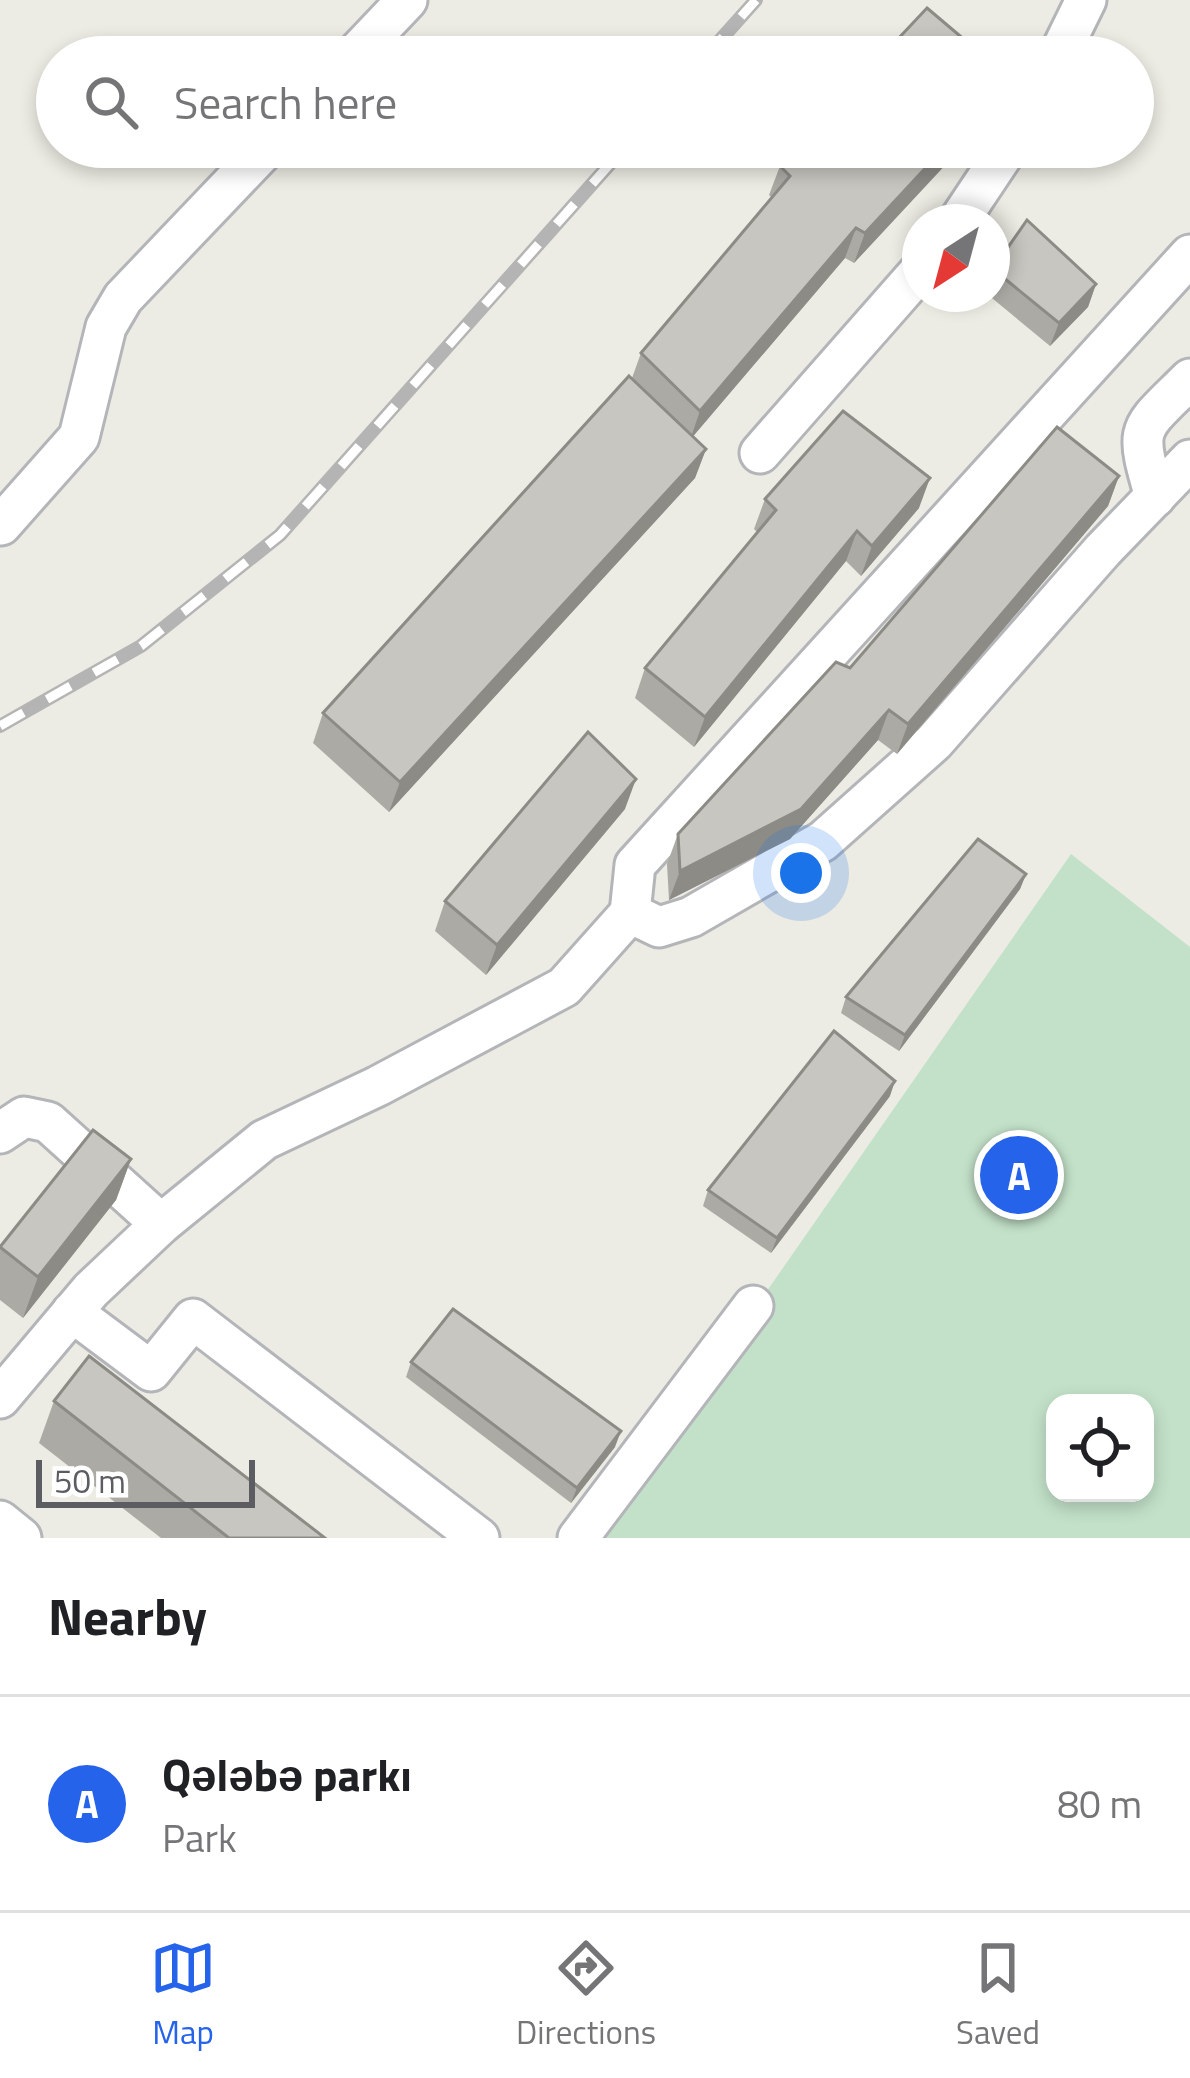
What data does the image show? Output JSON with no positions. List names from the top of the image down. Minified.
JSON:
{"scale_bar":"50 m","north":"bottom left","page":{"search":"Search here","pins":"A","scale":"50 m","heading":"Nearby","list":[{"mark":"A","name":"Qələbə parkı","note":"Park","value":"80 m"}],"nav":["Map","Directions","Saved"]}}
